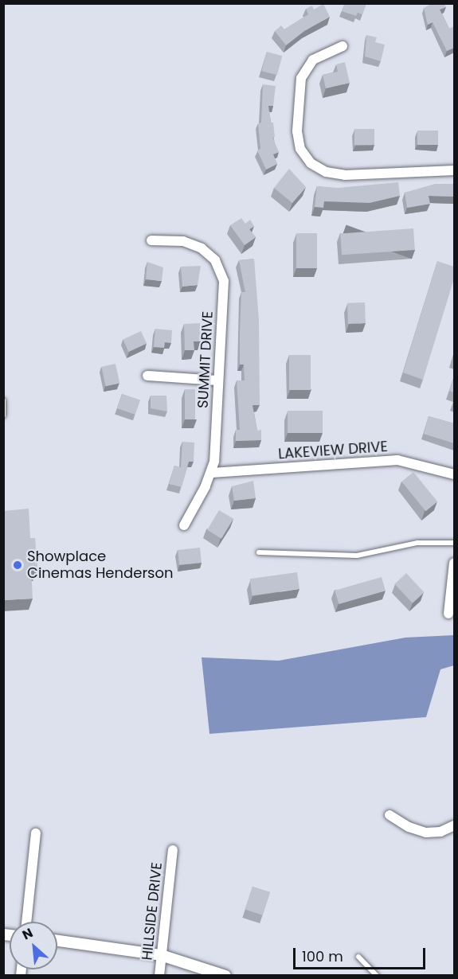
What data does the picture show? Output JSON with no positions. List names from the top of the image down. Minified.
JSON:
{"streets":{"street":["SUMMIT DRIVE","LAKEVIEW DRIVE","HILLSIDE DRIVE"]},"crossings":[["SUMMIT DRIVE","LAKEVIEW DRIVE"]],"places":["Showplace Cinemas Henderson"],"scale_bar":"100 m","north":"top left"}
